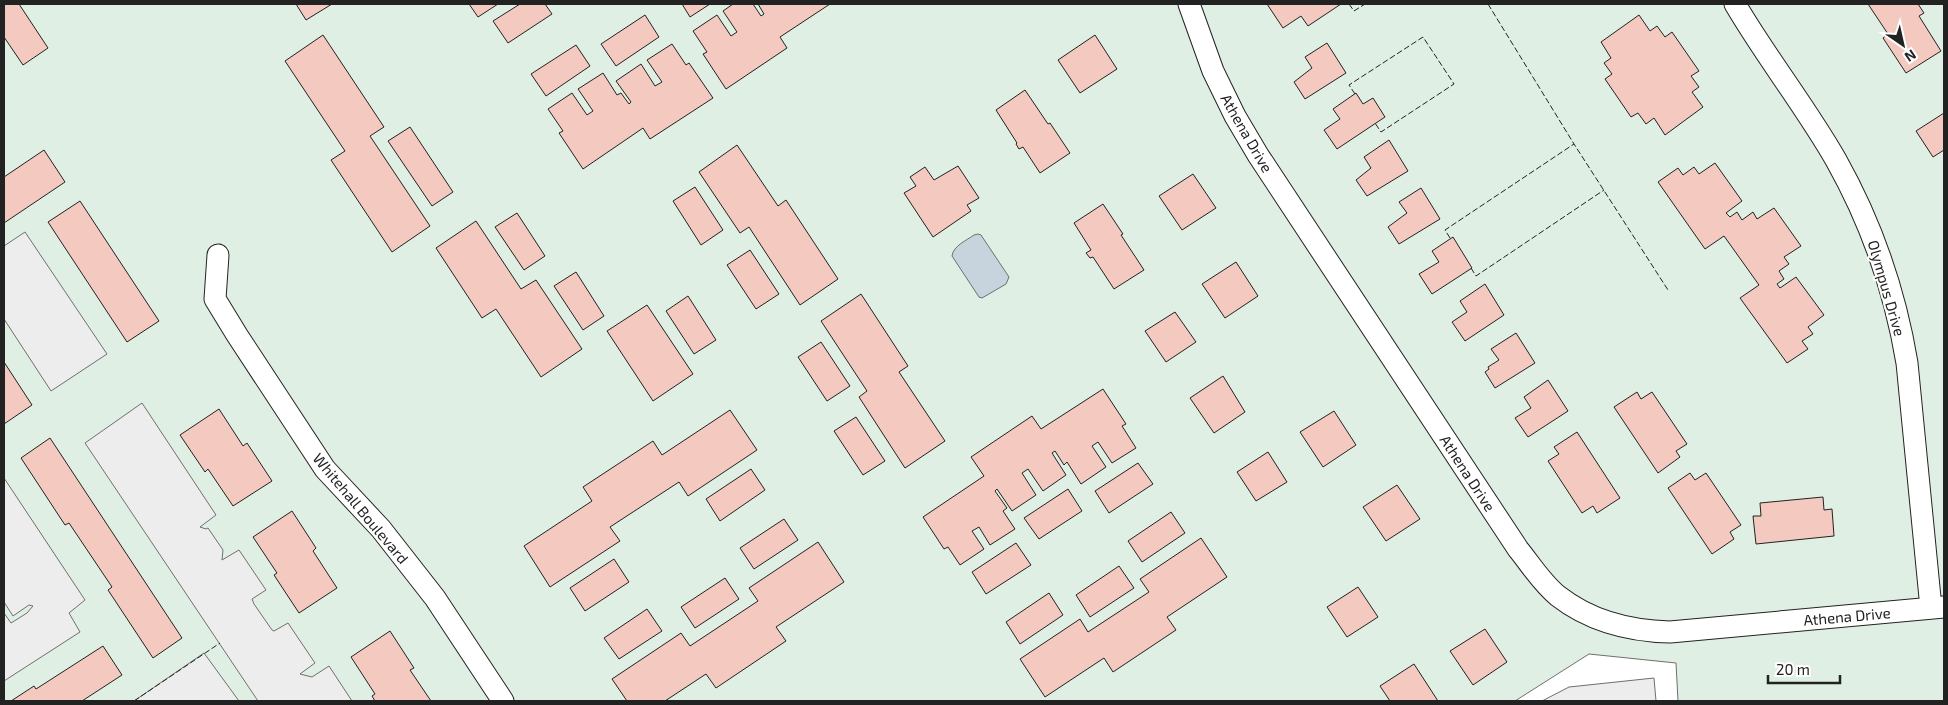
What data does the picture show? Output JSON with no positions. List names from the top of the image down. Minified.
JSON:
{"streets":{"street":["Athena Drive","Olympus Drive","Whitehall Boulevard"]},"crossings":[["Athena Drive","Olympus Drive"]],"scale_bar":"20 m","north":"bottom right"}
